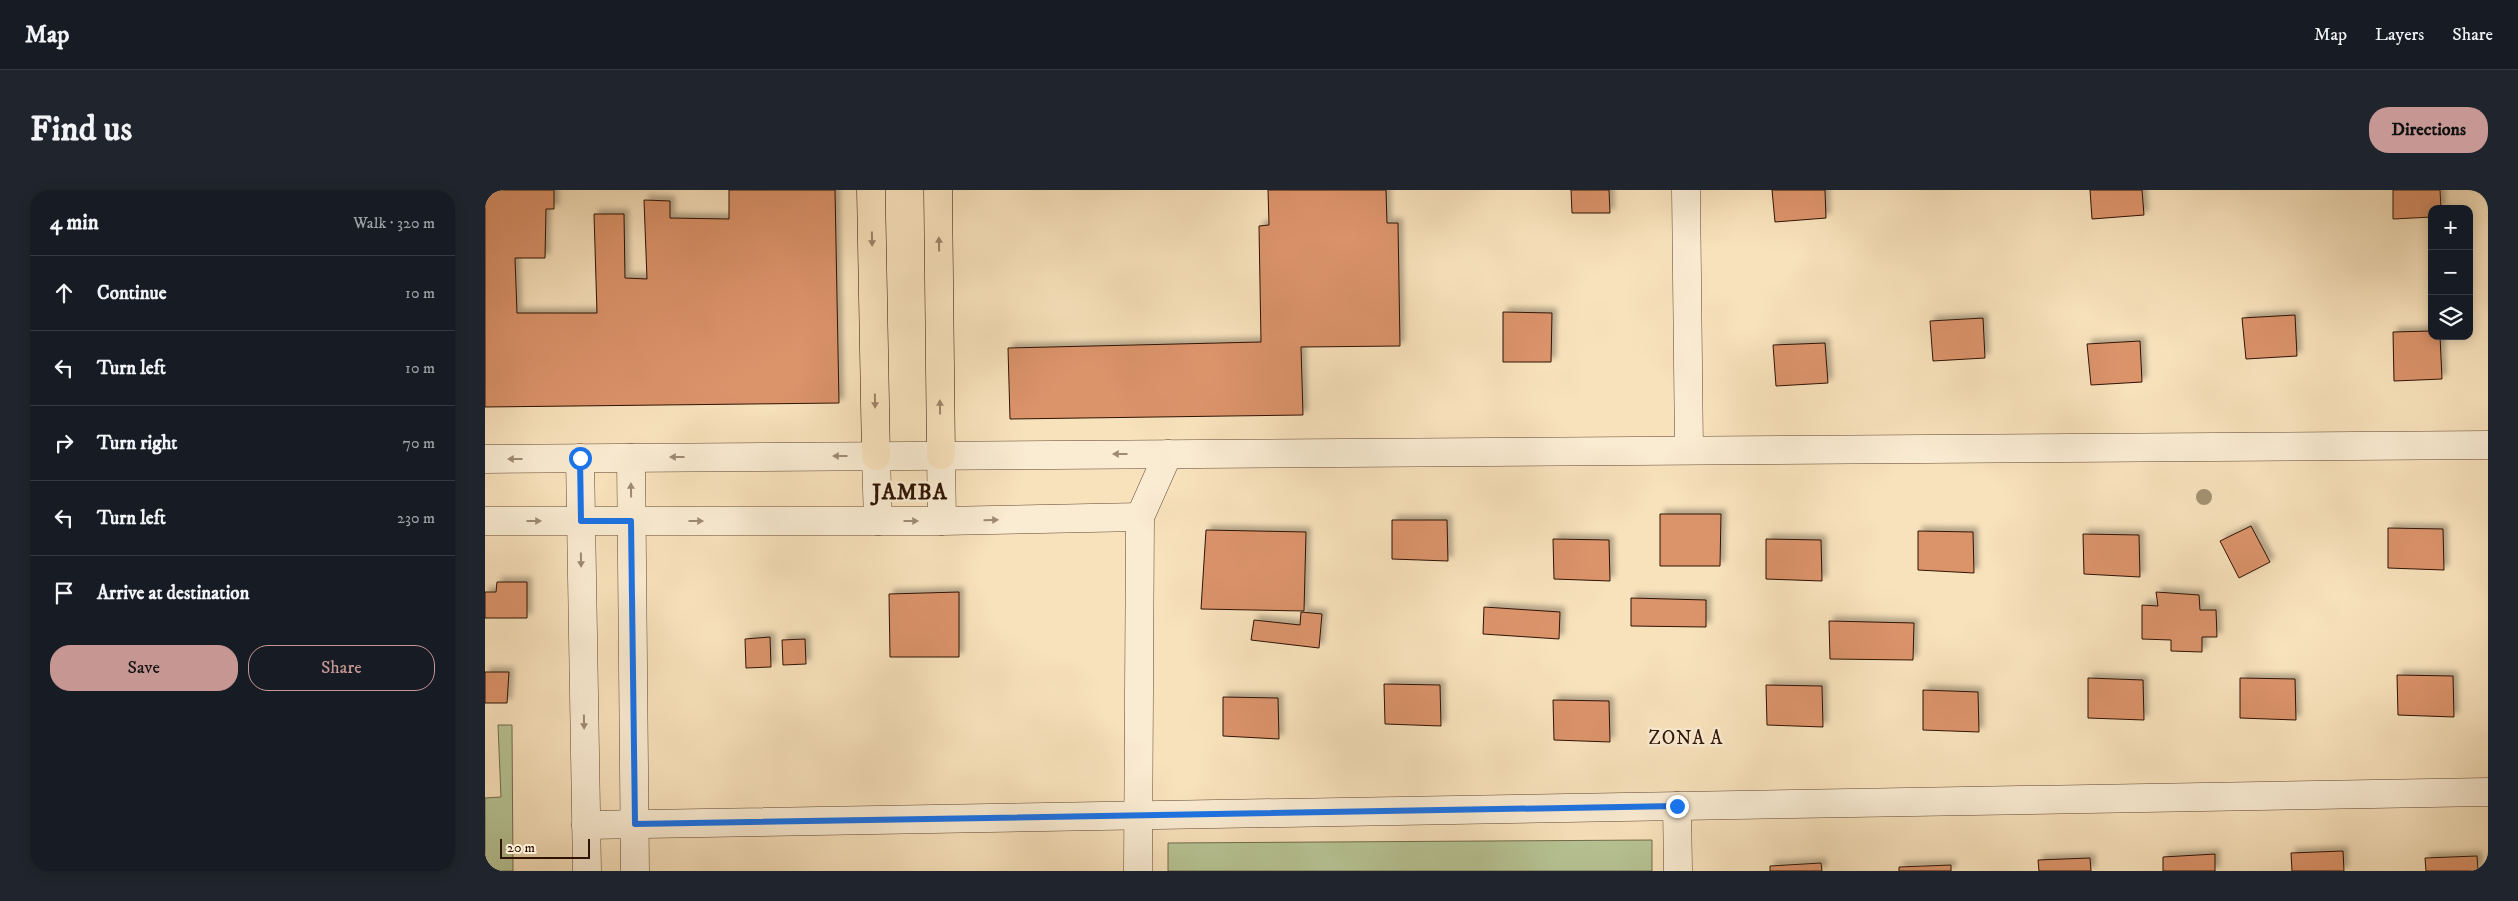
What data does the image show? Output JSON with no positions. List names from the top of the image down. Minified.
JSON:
{"districts":["JAMBA","ZONA A"],"scale_bar":"20 m","page":{"header":"Map","nav":["Map","Layers","Share"],"buttons":["Directions",["Save","Share"]],"title":"Find us","heading":["4 min","Walk · 320 m"],"map_buttons":["+","−"],"list":[["Continue","10 m"],["Turn left","10 m"],["Turn right","70 m"],["Turn left","230 m"],"Arrive at destination"],"scale":"20 m"}}
